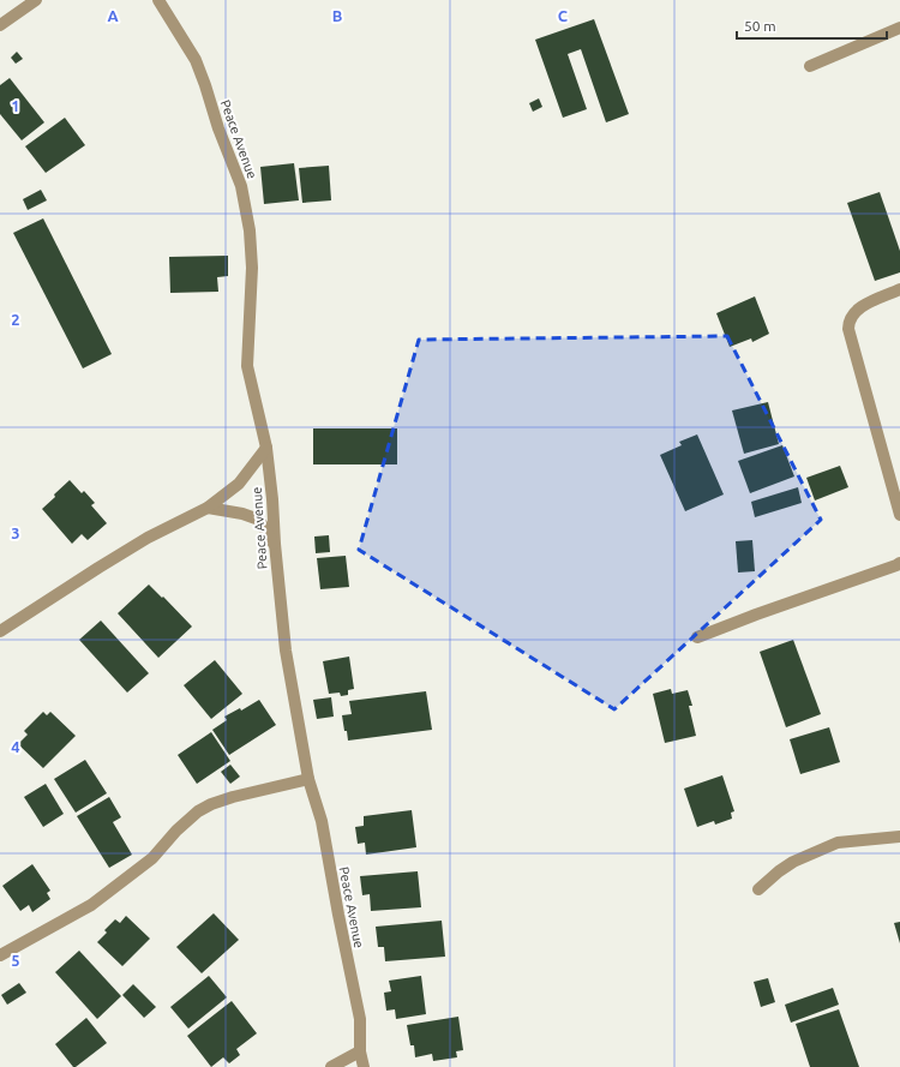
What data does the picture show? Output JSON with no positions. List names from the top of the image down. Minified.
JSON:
{"streets":{"street":["Peace Avenue"]},"scale_bar":"50 m","grid":{"columns":["A","B","C"],"rows":["1","2","3","4","5"]}}
